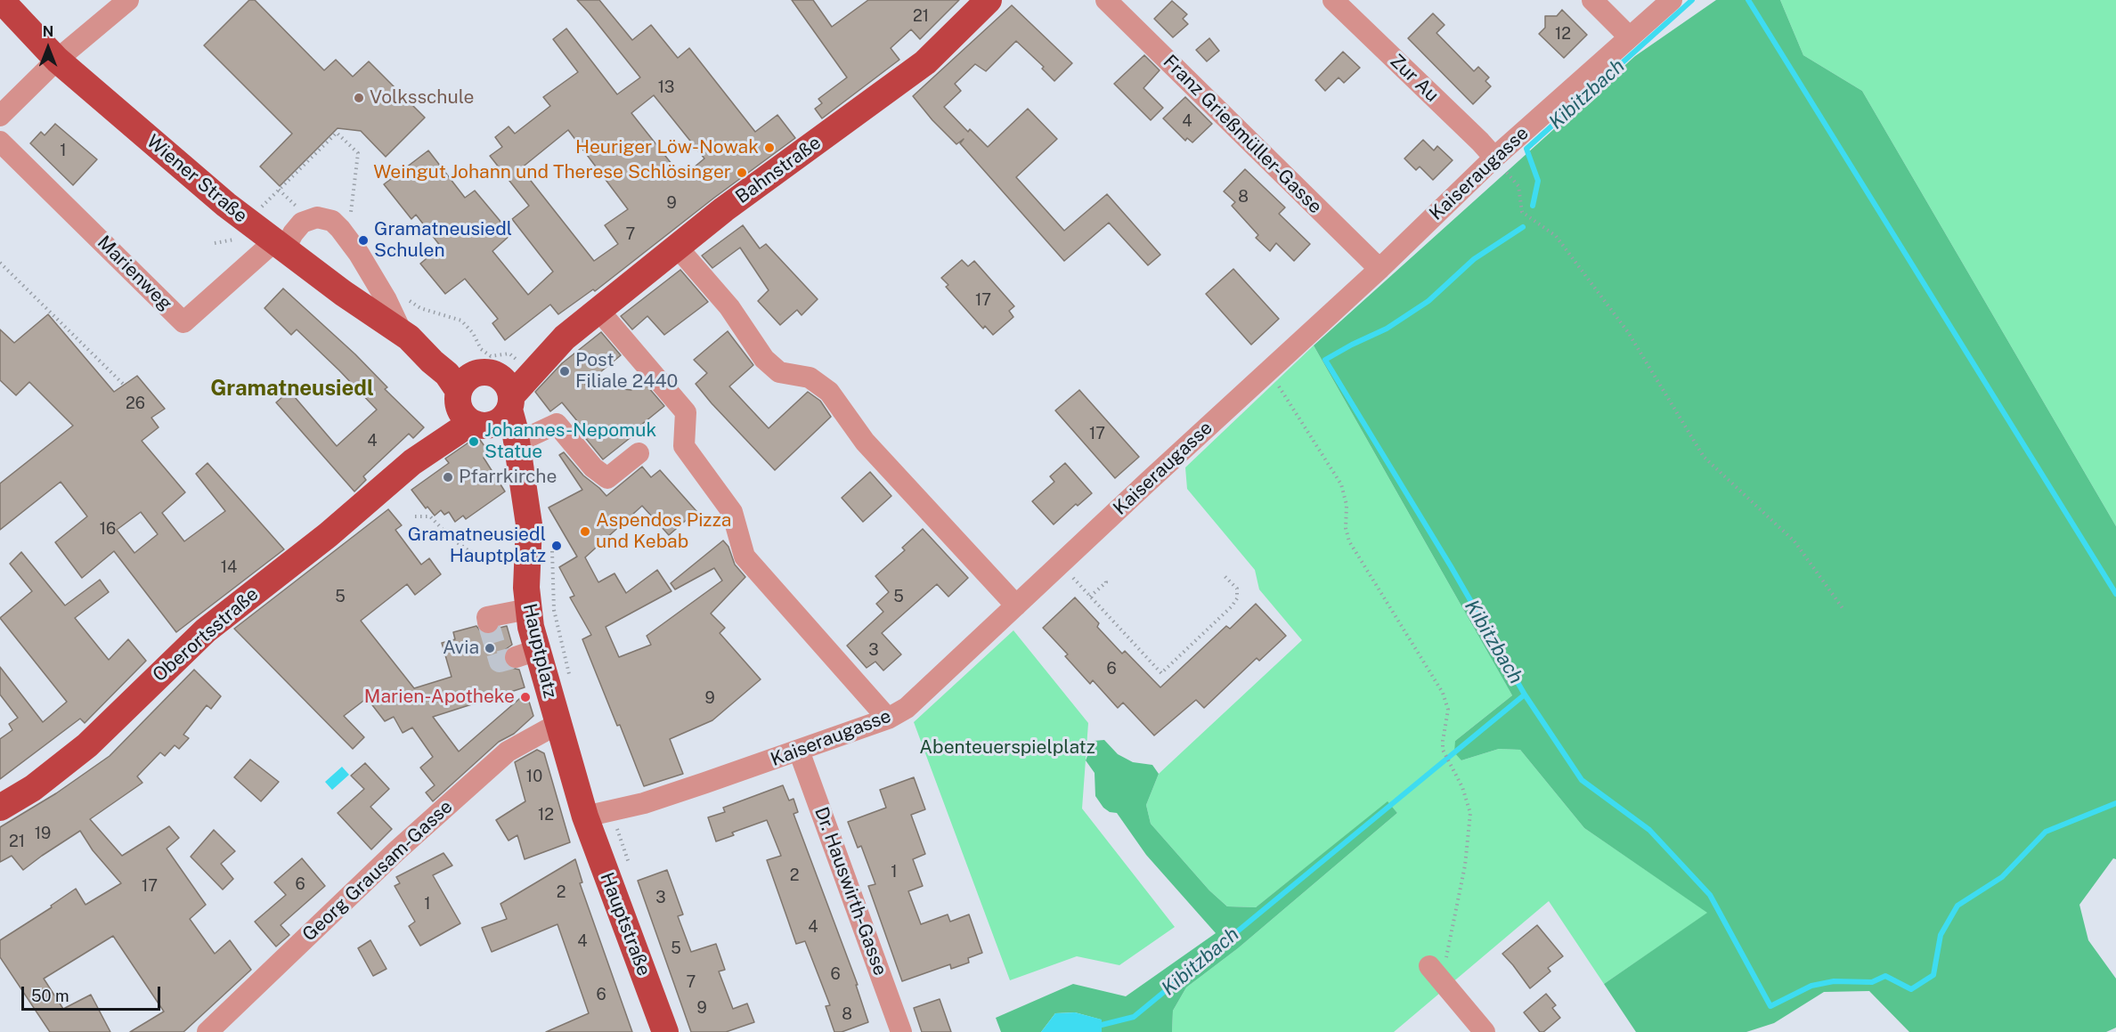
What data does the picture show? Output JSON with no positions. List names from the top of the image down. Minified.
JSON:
{"streets":{"main road":["Bahnstraße","Wiener Straße","Oberortsstraße","Hauptplatz","Hauptstraße"],"street":["Zur Au","Franz Grießmüller-Gasse","Kaiseraugasse","Marienweg","Georg Grausam-Gasse","Dr. Hauswirth-Gasse"]},"crossings":[["Zur Au","Kaiseraugasse"],["Franz Grießmüller-Gasse","Kaiseraugasse"],["Bahnstraße","Wiener Straße"],["Bahnstraße","Oberortsstraße"],["Bahnstraße","Hauptplatz"],["Kaiseraugasse","Hauptplatz"],["Kaiseraugasse","Dr. Hauswirth-Gasse"],["Kaiseraugasse","Hauptstraße"],["Wiener Straße","Marienweg"],["Wiener Straße","Oberortsstraße"],["Wiener Straße","Hauptplatz"],["Oberortsstraße","Hauptplatz"],["Hauptplatz","Georg Grausam-Gasse"],["Hauptplatz","Hauptstraße"]],"districts":["Gramatneusiedl"],"water":["Kibitzbach"],"parks":["Abenteuerspielplatz"],"places":["Volksschule","Heuriger Löw-Nowak","Weingut Johann und Therese Schlösinger","Gramatneusiedl Schulen","Post Filiale 2440","Johannes-Nepomuk Statue","Pfarrkirche","Aspendos Pizza und Kebab","Gramatneusiedl Hauptplatz","Avia","Marien-Apotheke"],"house_numbers":["21","12","13","4","1","8","9","7","17","26","17","4","16","14","5","5","3","6","9","10","12","19","21","1","2","6","17","2","3","1","4","4","5","6","7","6","9","8"],"scale_bar":"50 m","north":"top"}
